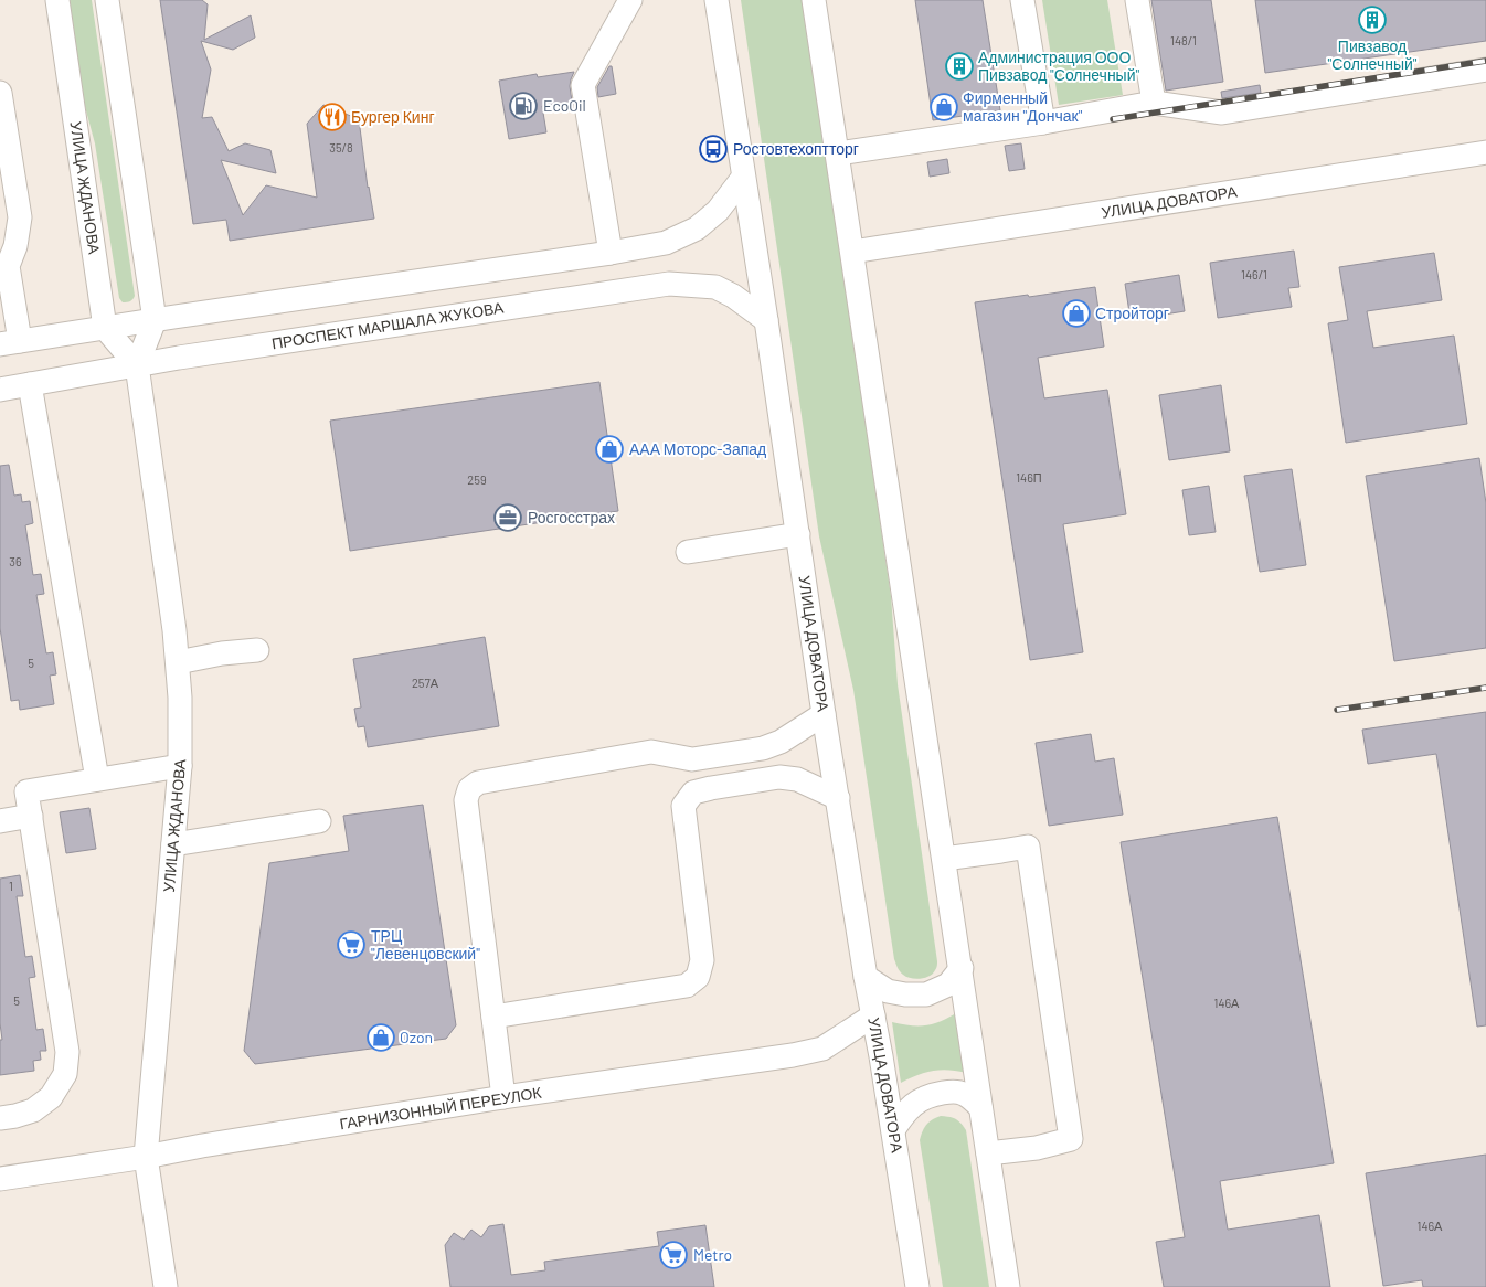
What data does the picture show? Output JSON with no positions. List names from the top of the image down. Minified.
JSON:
{"streets":{"street":["УЛИЦА ЖДАНОВА","УЛИЦА ДОВАТОРА","ПРОСПЕКТ МАРШАЛА ЖУКОВА","ГАРНИЗОННЫЙ ПЕРЕУЛОК"]},"crossings":[["УЛИЦА ЖДАНОВА","ПРОСПЕКТ МАРШАЛА ЖУКОВА"],["УЛИЦА ЖДАНОВА","ГАРНИЗОННЫЙ ПЕРЕУЛОК"],["УЛИЦА ДОВАТОРА","ПРОСПЕКТ МАРШАЛА ЖУКОВА"],["УЛИЦА ДОВАТОРА","ГАРНИЗОННЫЙ ПЕРЕУЛОК"]],"places":{"building":["Пивзавод \"Солнечный\"","Администрация ООО Пивзавод \"Солнечный\""],"fuel station":["EcoOil"],"shop":["Фирменный магазин \"Дончак\"","Стройторг","ААА Моторс-Запад","Ozon"],"restaurant":["Бургер Кинг"],"bus stop":["Ростовтехоптторг"],"office":["Росгосстрах"],"supermarket":["ТРЦ \"Левенцовский\"","Metro"]},"house_numbers":["148/1","35/8","146/1","146П","259","36","5","257А","1","5","146А","146А"]}
